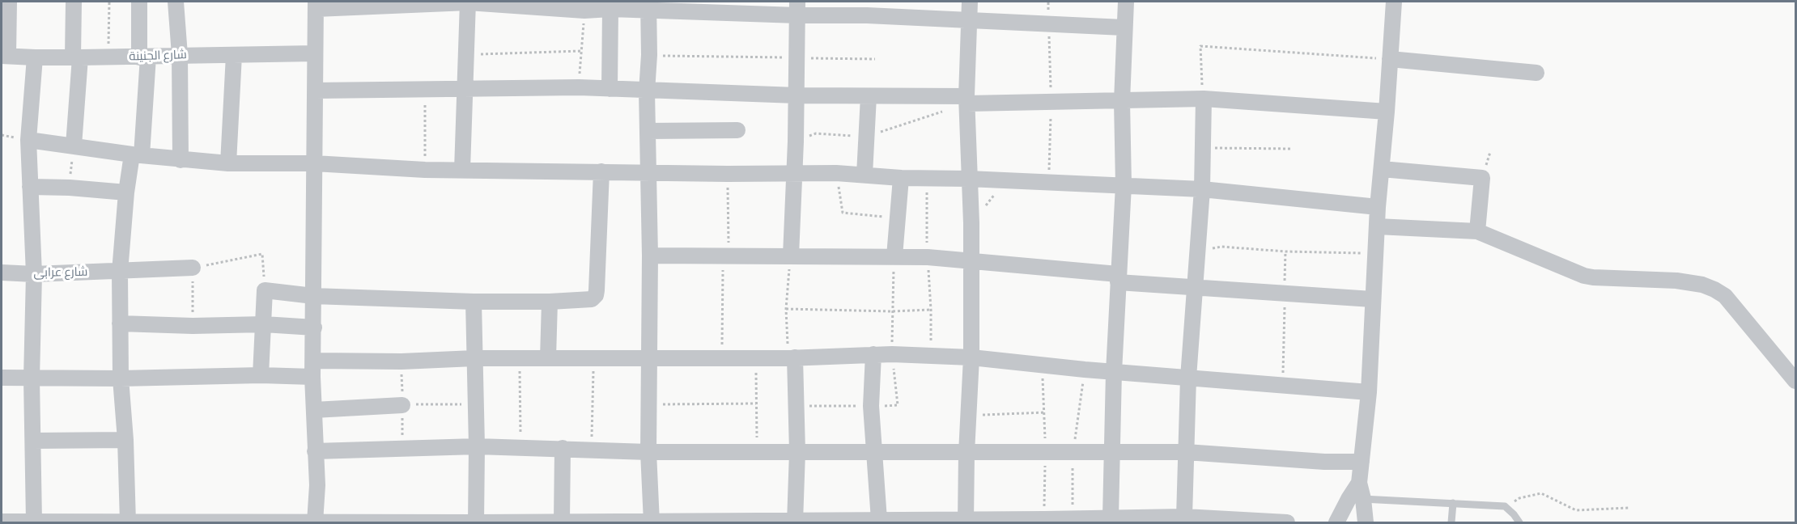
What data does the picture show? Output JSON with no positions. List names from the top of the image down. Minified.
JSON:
{"streets":{"street":["شارع الجنينة","شارع عرابى"]}}
